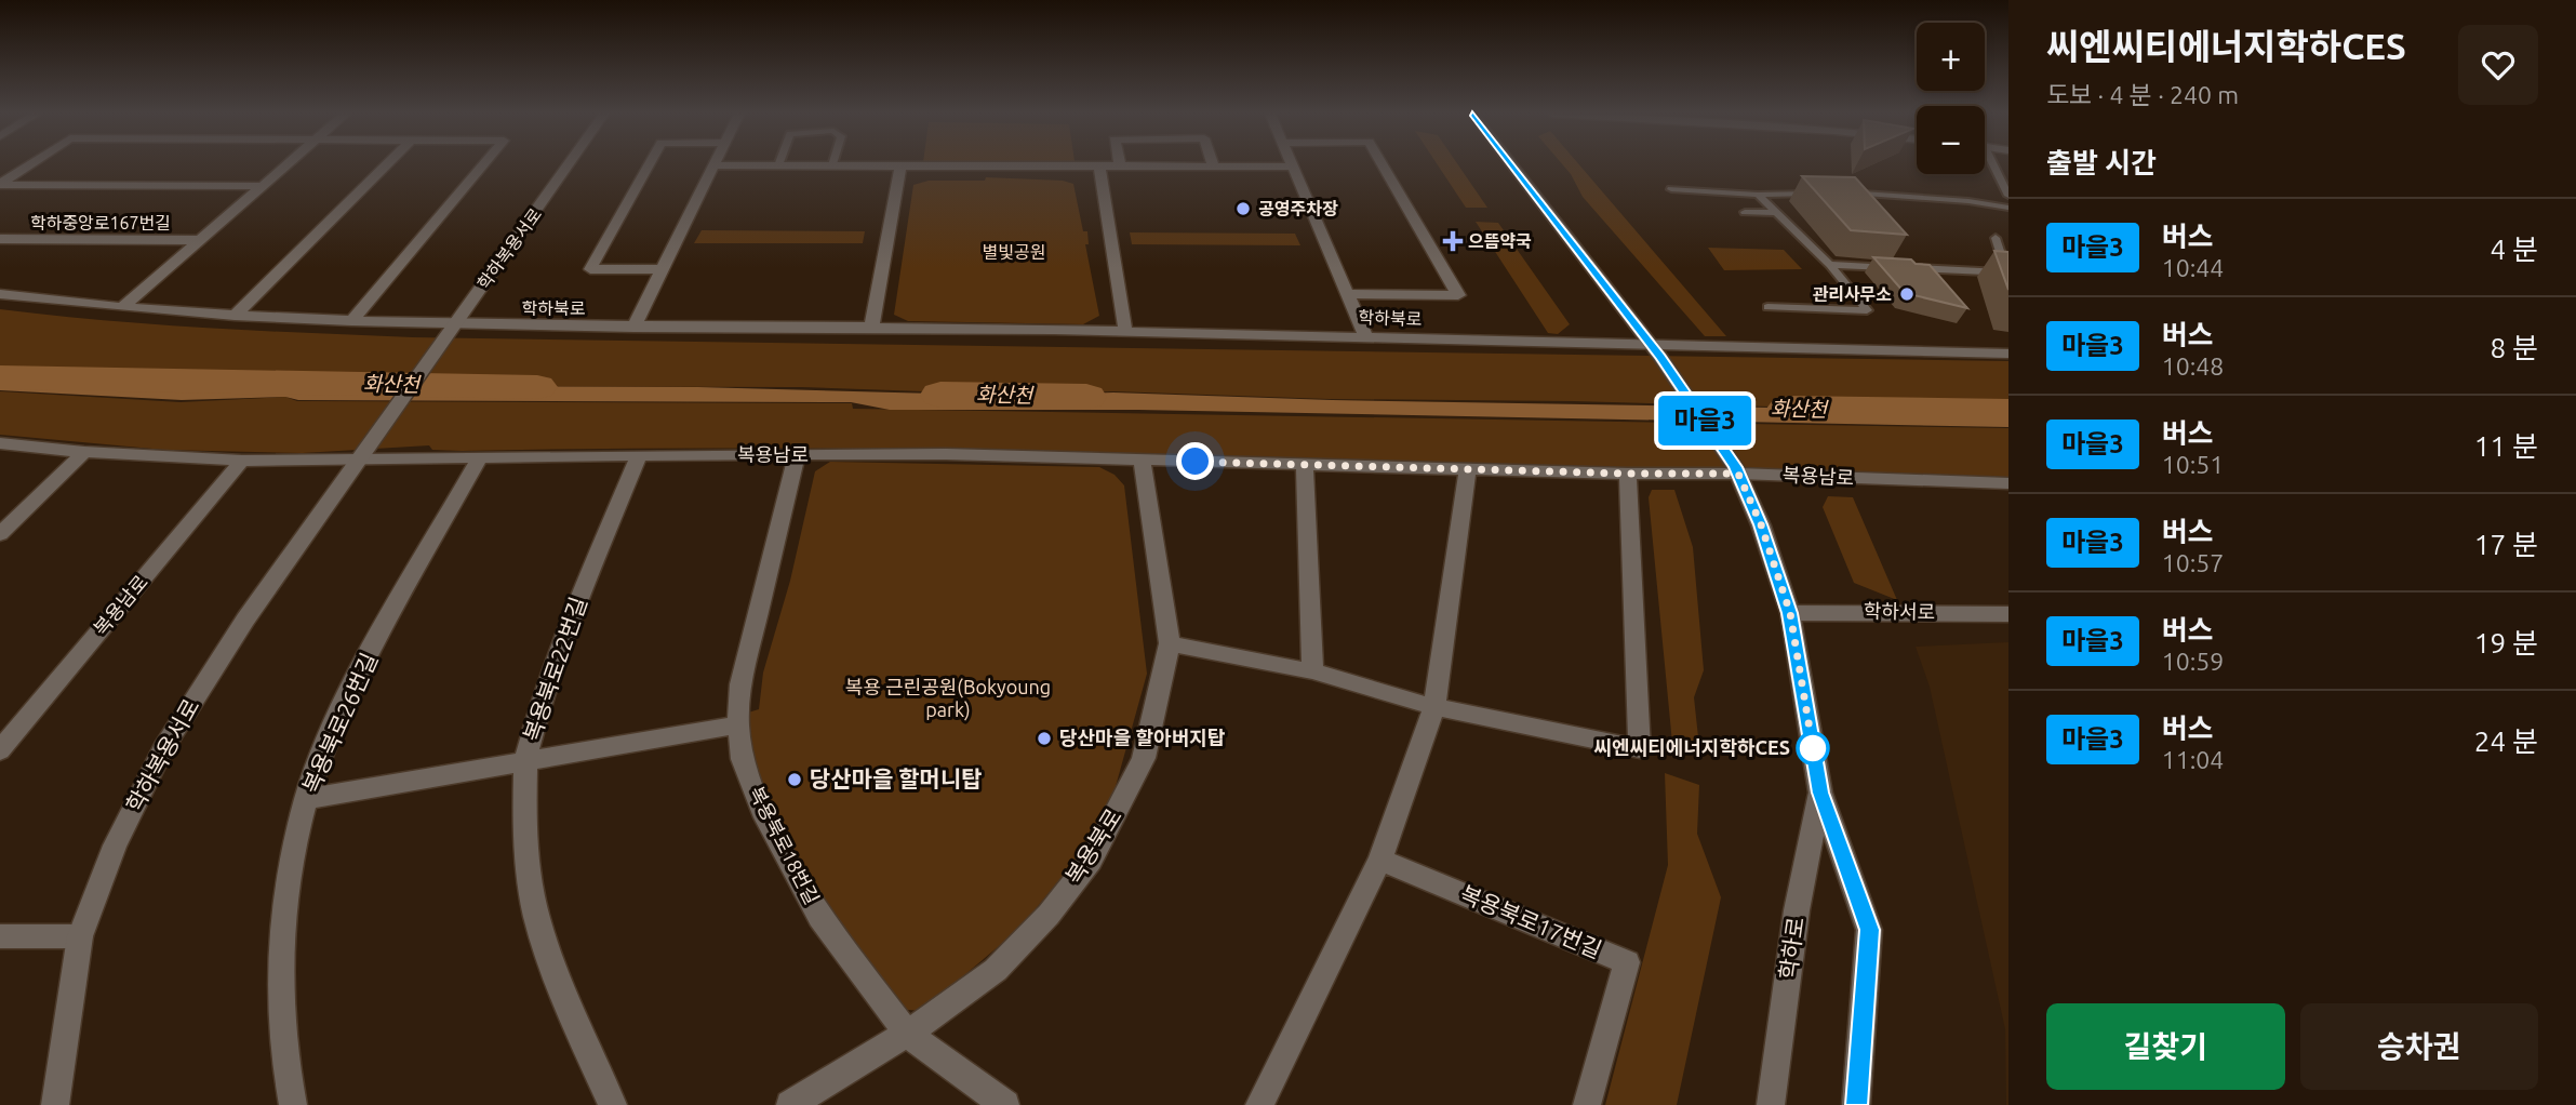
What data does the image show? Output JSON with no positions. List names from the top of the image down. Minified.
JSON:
{"streets":{"street":["학하중앙로167번길","학하복용서로","학하북로","복용남로","학하서로","복용북로22번길","복용북로26번길","복용북로18번길","복용북로","복용북로17번길","학하로"]},"crossings":[["학하중앙로167번길","학하북로"],["학하복용서로","학하북로"],["학하복용서로","복용남로"],["학하북로","학하로"],["복용남로","복용북로22번길"],["복용남로","복용북로26번길"],["복용남로","복용북로18번길"],["복용남로","복용북로"],["복용남로","학하로"],["학하서로","학하로"],["복용북로18번길","복용북로"]],"water":["화산천"],"parks":["별빛공원","복용 근린공원(Bokyoung park)"],"places":{"other":["공영주차장","관리사무소","당산마을 할아버지탑","씨엔씨티에너지학하CES","당산마을 할머니탑"],"health":["으뜸약국"]},"lines":["bus line 마을3"],"page":{"on_map":"마을3","heading":[["씨엔씨티에너지학하CES","도보 · 4 분 · 240 m"],"출발 시간"],"map_buttons":["+","−"],"list":[{"mark":"마을3","name":"버스","note":"10:44","value":"4 분"},{"mark":"마을3","name":"버스","note":"10:48","value":"8 분"},{"mark":"마을3","name":"버스","note":"10:51","value":"11 분"},{"mark":"마을3","name":"버스","note":"10:57","value":"17 분"},{"mark":"마을3","name":"버스","note":"10:59","value":"19 분"},{"mark":"마을3","name":"버스","note":"11:04","value":"24 분"}],"buttons":["길찾기","승차권"]}}
